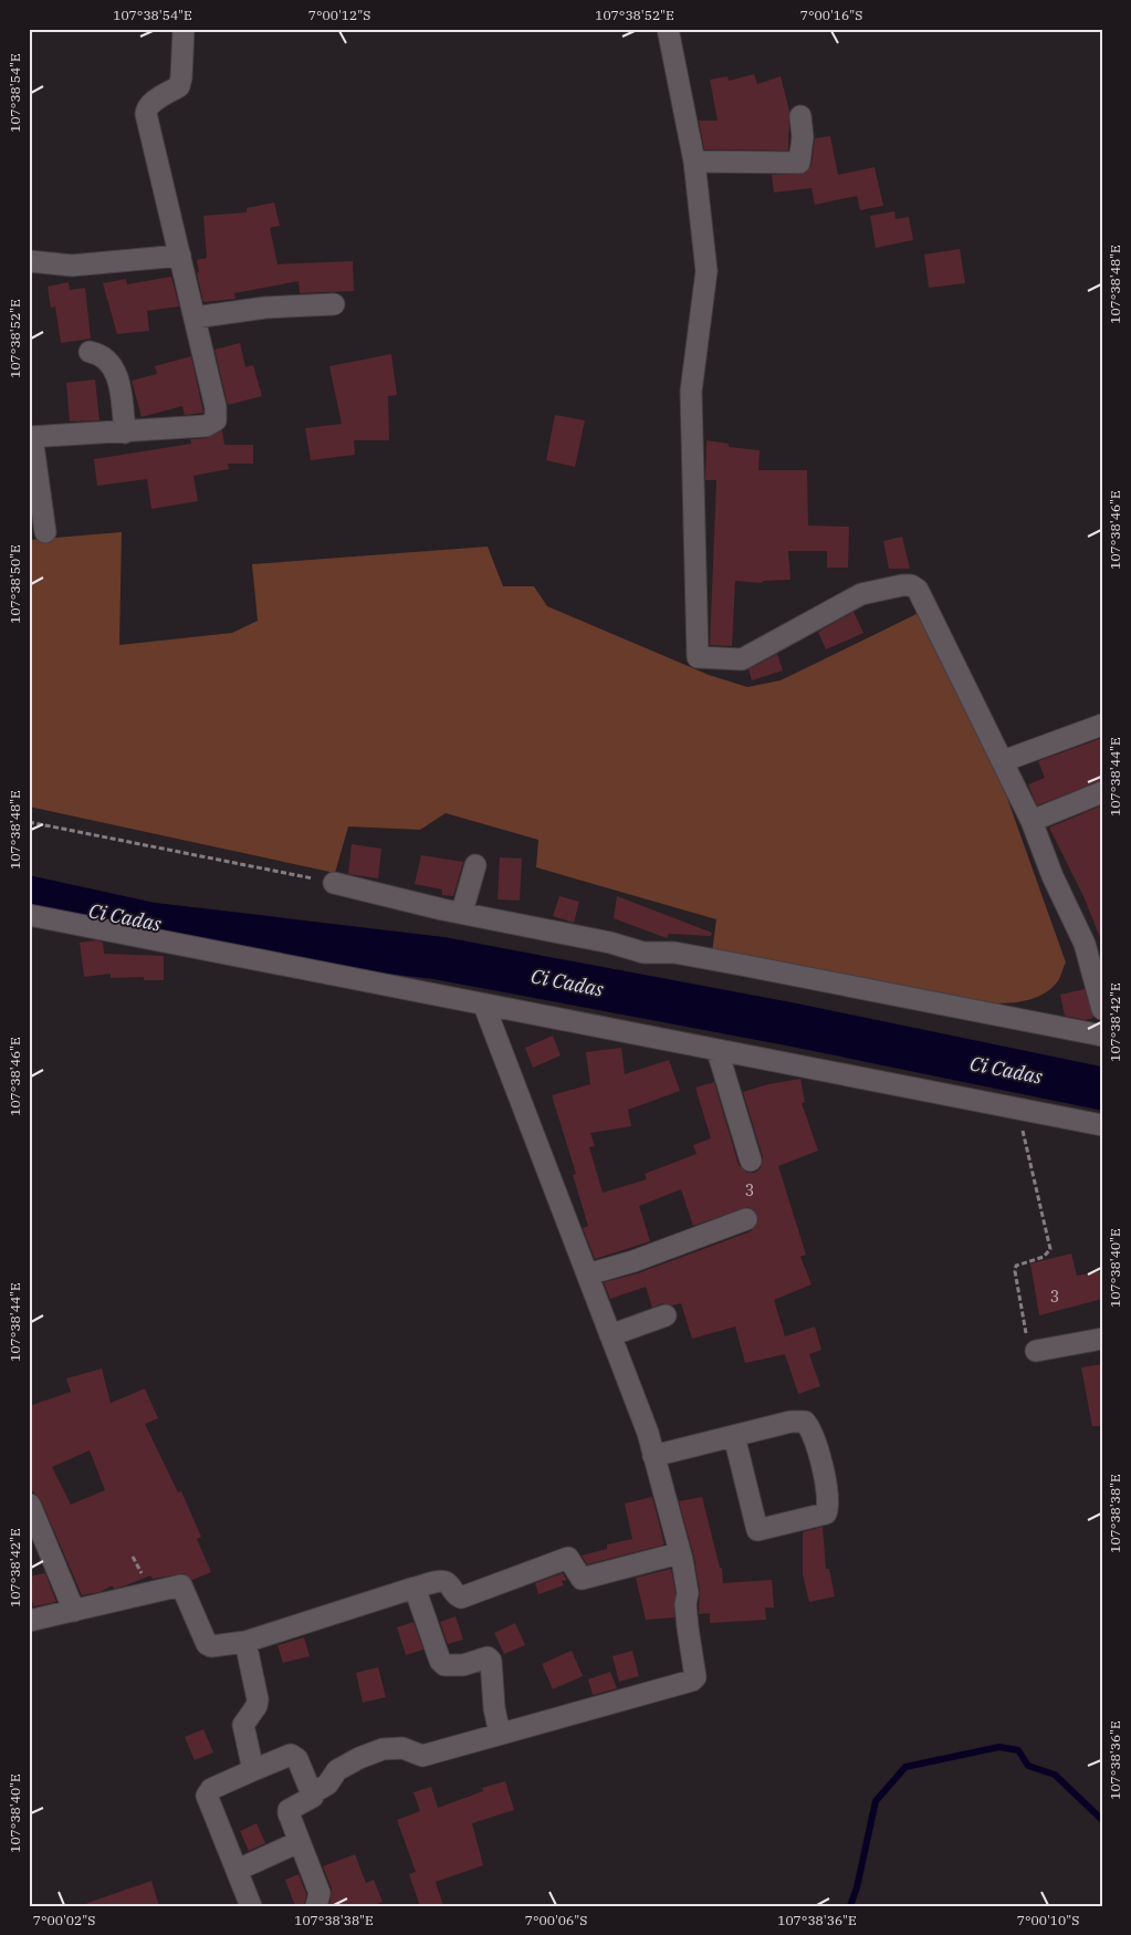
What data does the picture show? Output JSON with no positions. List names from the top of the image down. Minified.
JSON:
{"water":["Ci Cadas"],"house_numbers":["3","3"],"coordinates":["107°38'54\"E","7°00'12\"S","107°38'52\"E","7°00'16\"S","107°38'48\"E","107°38'46\"E","107°38'50\"E","107°38'44\"E","107°38'42\"E","107°38'40\"E","107°38'38\"E","107°38'36\"E","7°00'02\"S","7°00'06\"S","7°00'10\"S"]}
